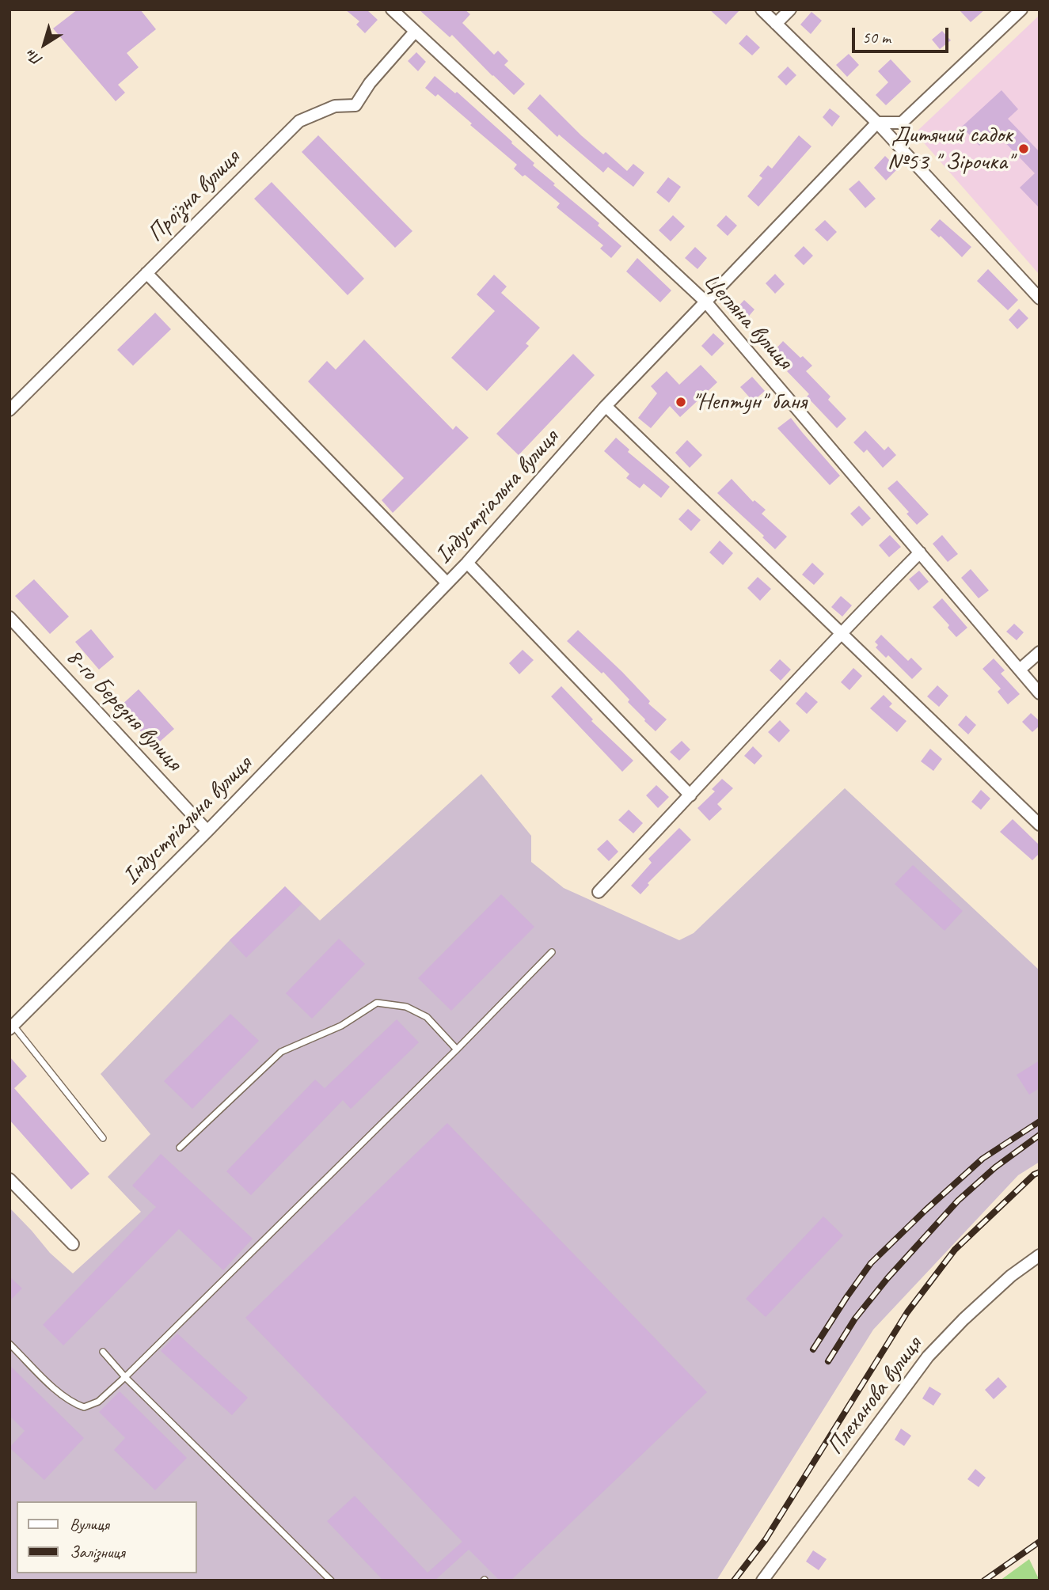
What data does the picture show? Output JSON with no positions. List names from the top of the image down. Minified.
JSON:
{"streets":{"street":["Проїзна вулиця","Цегляна вулиця","Індустріальна вулиця","8-го Березня вулиця","Плеханова вулиця"]},"crossings":[["Проїзна вулиця","Цегляна вулиця"],["Цегляна вулиця","Індустріальна вулиця"],["Індустріальна вулиця","8-го Березня вулиця"]],"places":["Дитячий садок №53 \" Зірочка\"","\"Нептун\" баня"],"legend":["Вулиця","Залізниця"],"scale_bar":"50 m","north":"bottom left"}
